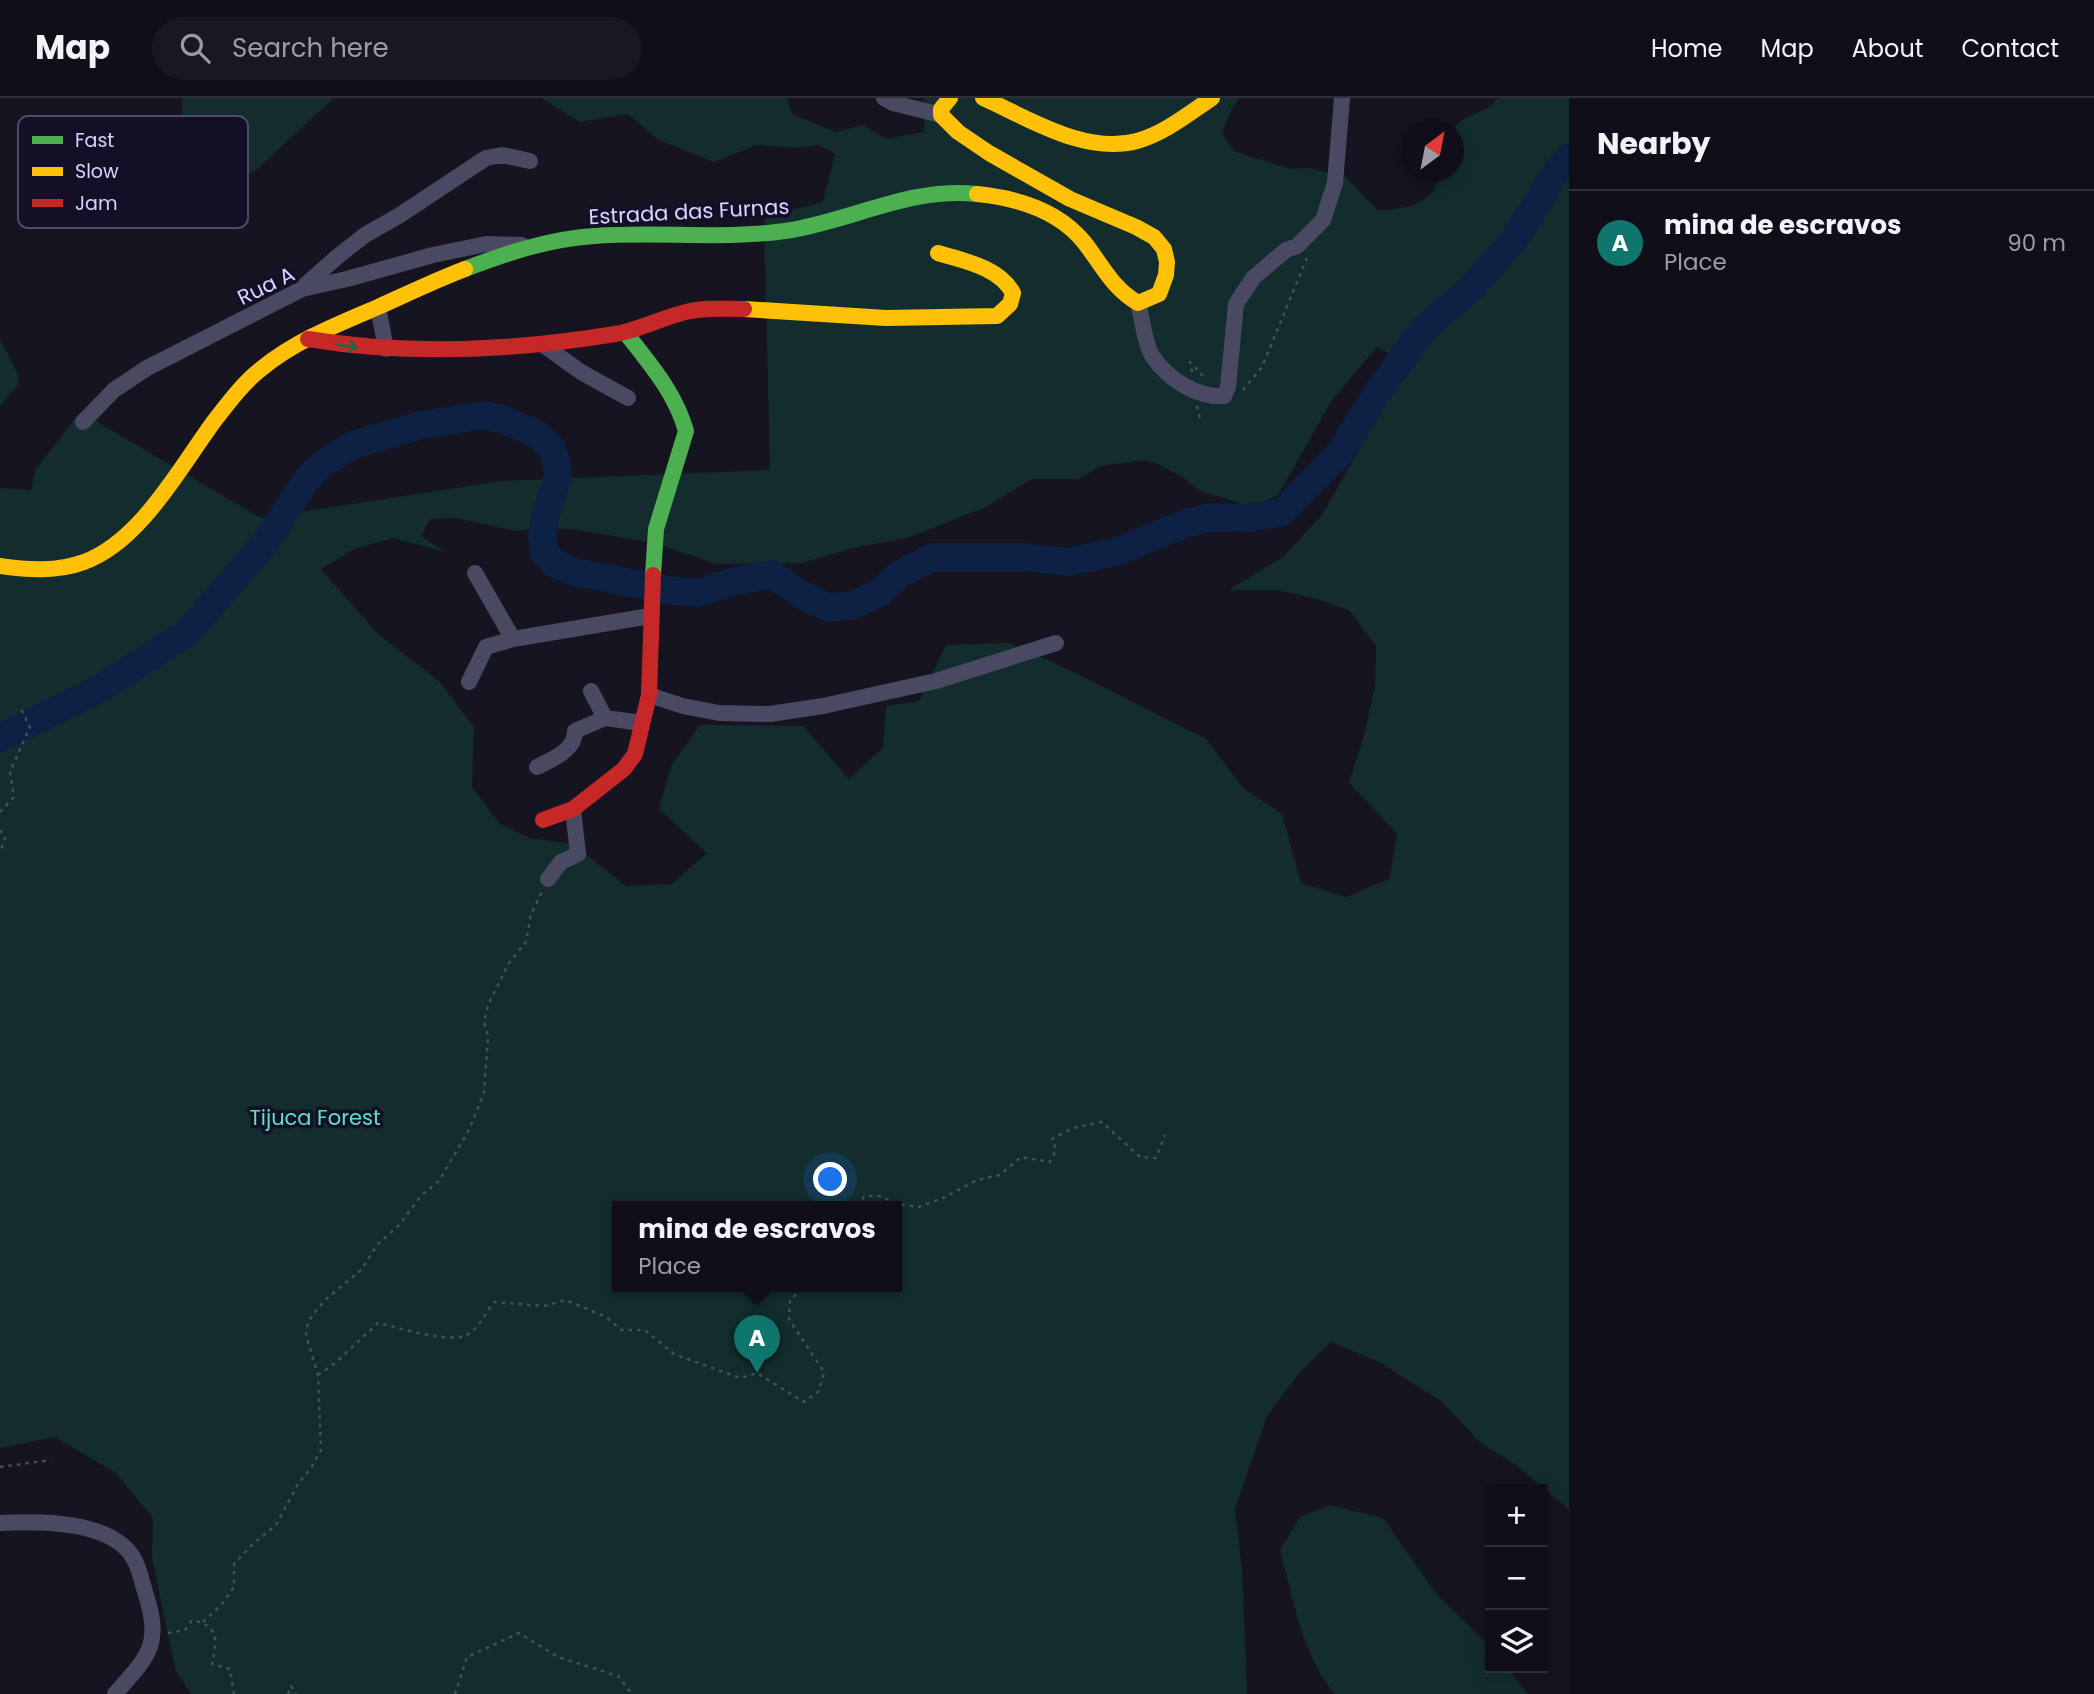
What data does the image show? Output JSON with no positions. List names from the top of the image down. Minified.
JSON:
{"streets":{"main road":["Estrada das Furnas"],"street":["Rua A"]},"crossings":[["Estrada das Furnas","Rua A"]],"parks":["Tijuca Forest"],"legend":["Fast","Slow","Jam"],"north":"top right","page":{"header":"Map","search":"Search here","nav":["Home","Map","About","Contact"],"heading":"Nearby","list":[{"mark":"A","name":"mina de escravos","note":"Place","value":"90 m"}],"popup":["mina de escravos","Place"],"pins":"A","map_buttons":["+","−"]}}
